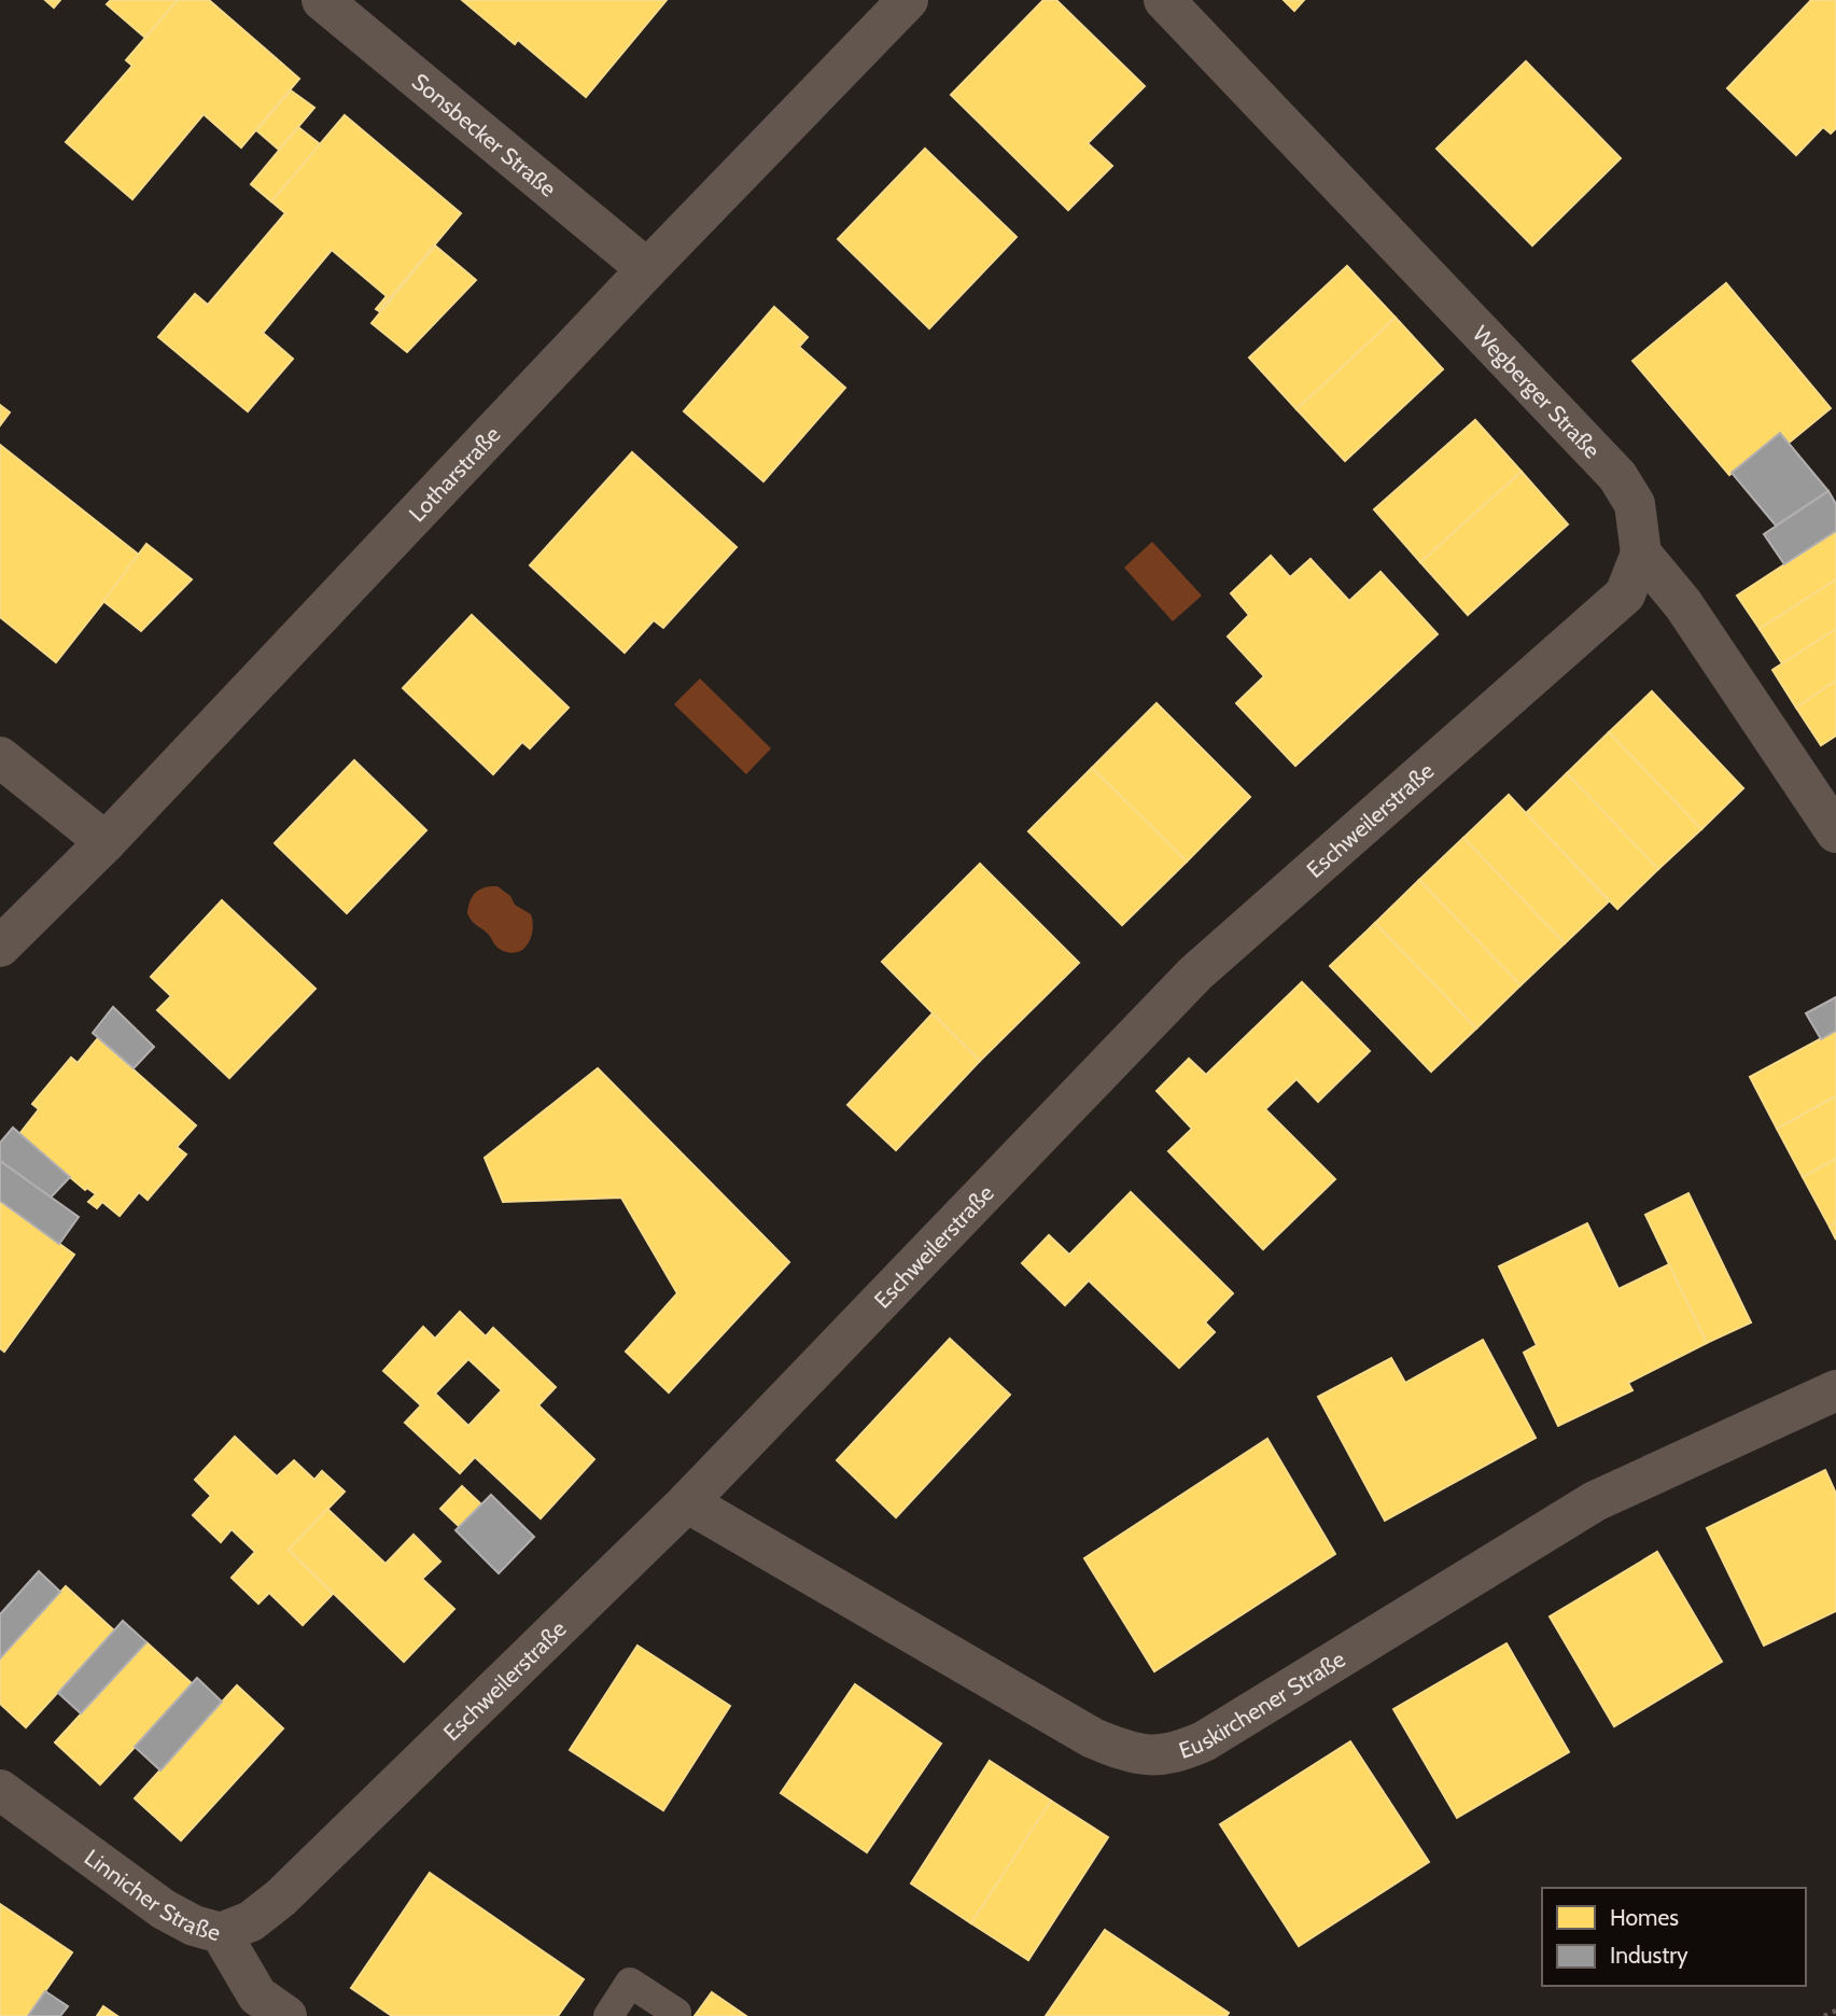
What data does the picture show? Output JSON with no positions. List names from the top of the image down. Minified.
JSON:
{"streets":{"street":["Sonsbecker Straße","Wegberger Straße","Lotharstraße","Eschweilerstraße","Euskirchener Straße","Linnicher Straße"]},"crossings":[["Sonsbecker Straße","Lotharstraße"],["Wegberger Straße","Eschweilerstraße"],["Eschweilerstraße","Euskirchener Straße"],["Eschweilerstraße","Linnicher Straße"]],"legend":["Homes","Industry"]}
